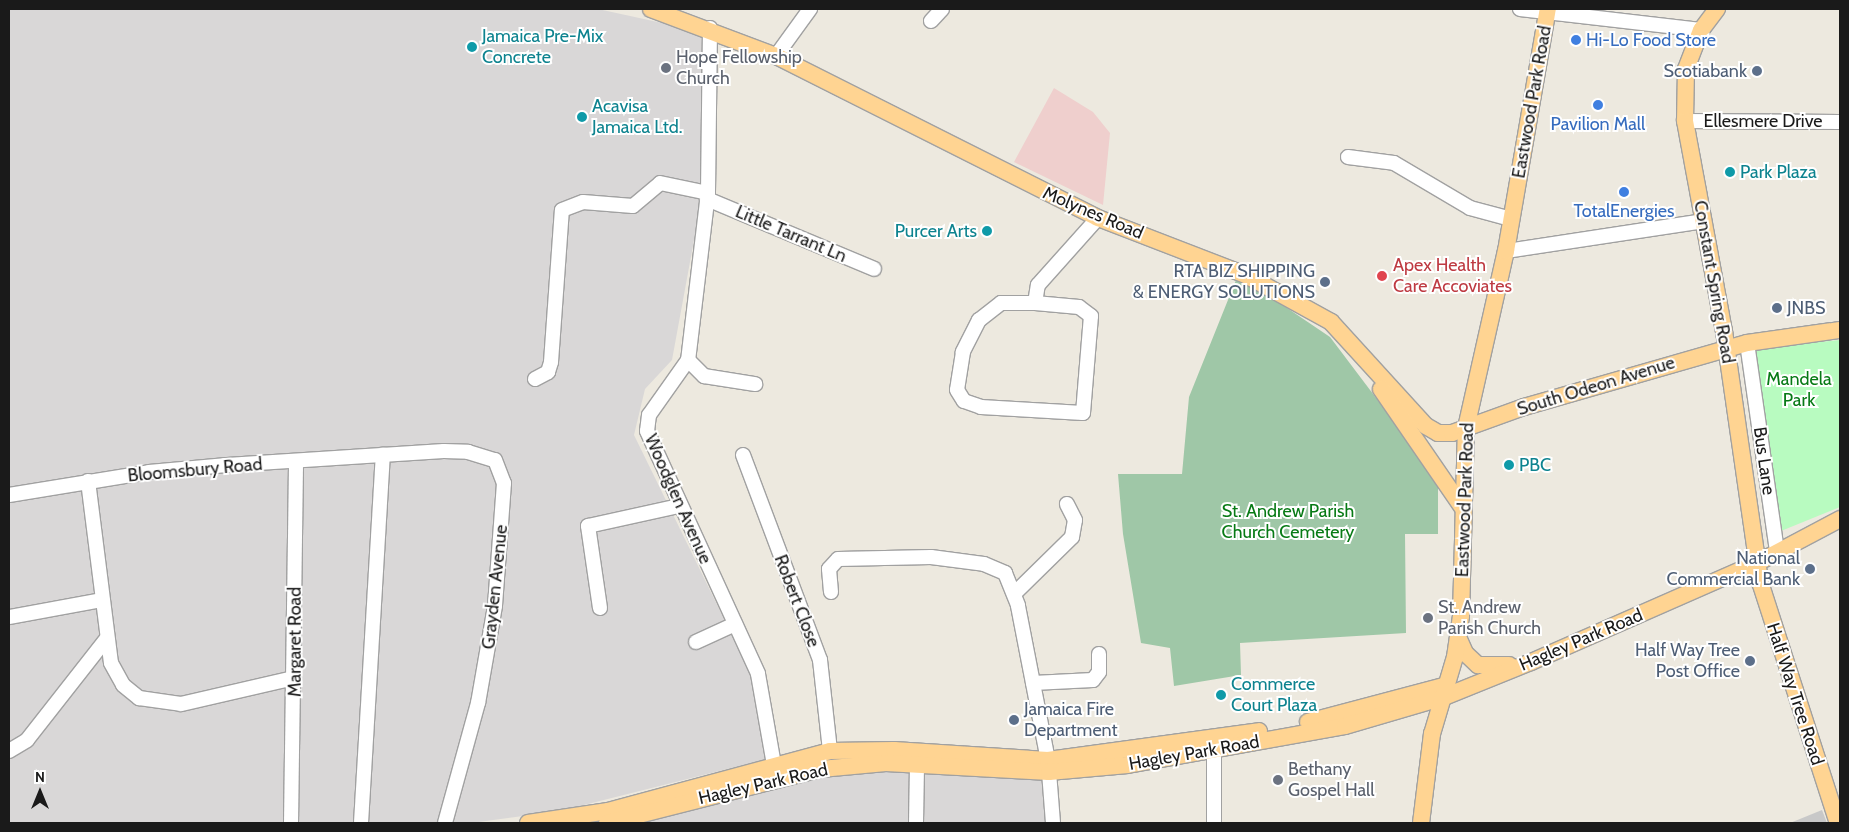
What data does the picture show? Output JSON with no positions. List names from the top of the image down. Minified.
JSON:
{"streets":{"main road":["Eastwood Park Road","Molynes Road","Constant Spring Road","South Odeon Avenue","Hagley Park Road","Half Way Tree Road"],"street":["Ellesmere Drive","Little Tarrant Ln","Bus Lane","Bloomsbury Road","Woodglen Avenue","Grayden Avenue","Robert Close","Margaret Road"]},"crossings":[["Eastwood Park Road","Molynes Road"],["Eastwood Park Road","South Odeon Avenue"],["Eastwood Park Road","Hagley Park Road"],["Ellesmere Drive","Constant Spring Road"],["Molynes Road","South Odeon Avenue"],["Molynes Road","Woodglen Avenue"],["Little Tarrant Ln","Woodglen Avenue"],["Constant Spring Road","South Odeon Avenue"],["Constant Spring Road","Hagley Park Road"],["Constant Spring Road","Half Way Tree Road"],["South Odeon Avenue","Bus Lane"],["Bus Lane","Hagley Park Road"],["Bloomsbury Road","Grayden Avenue"],["Bloomsbury Road","Margaret Road"],["Woodglen Avenue","Hagley Park Road"],["Robert Close","Hagley Park Road"],["Hagley Park Road","Half Way Tree Road"]],"parks":["Mandela Park","St. Andrew Parish Church Cemetery"],"places":["Hi-Lo Food Store","Jamaica Pre-Mix Concrete","Hope Fellowship Church","Scotiabank","Pavilion Mall","Acavisa Jamaica Ltd.","Park Plaza","TotalEnergies","Purcer Arts","Apex Health Care Accoviates","RTA BIZ SHIPPING & ENERGY SOLUTIONS","JNBS","PBC","National Commercial Bank","St. Andrew Parish Church","Half Way Tree Post Office","Commerce Court Plaza","Jamaica Fire Department","Bethany Gospel Hall"],"north":"top"}
